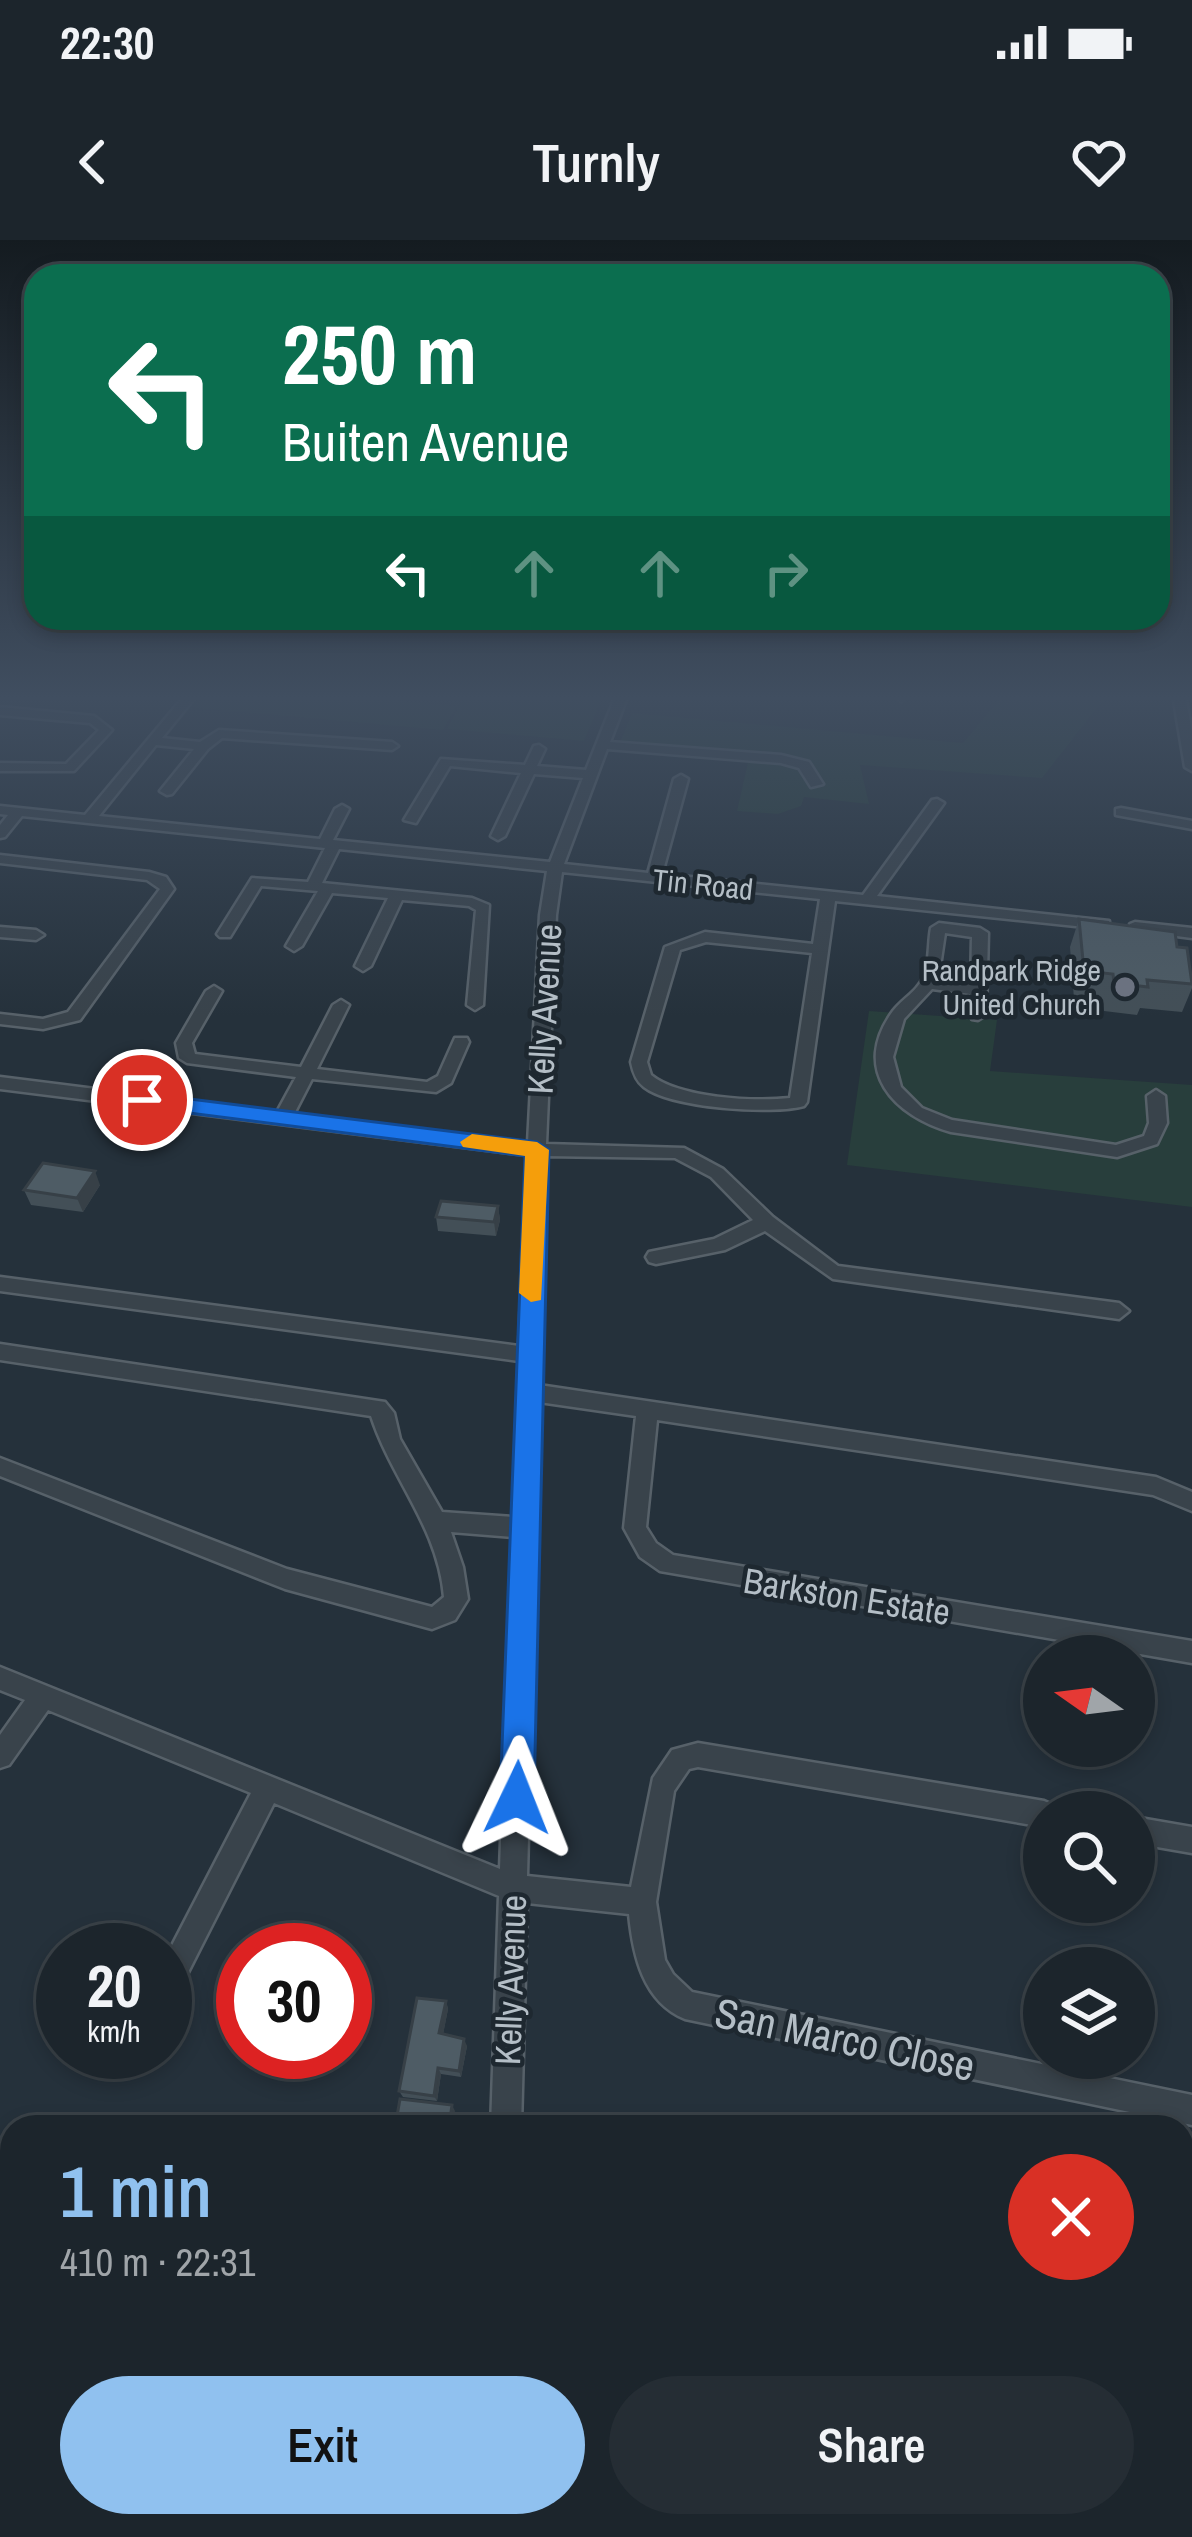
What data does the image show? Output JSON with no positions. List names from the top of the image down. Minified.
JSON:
{"streets":{"street":["Tin Road","Kelly Avenue","Barkston Estate","San Marco Close"]},"crossings":[["Tin Road","Kelly Avenue"]],"places":["Randpark Ridge United Church"],"north":"left","page":{"status":"22:30","header":"Turnly","turn":["250 m","Buiten Avenue"],"speed":"20 km/h","limit":"30","heading":["1 min","410 m · 22:31"],"buttons":["Exit","Share"]}}
